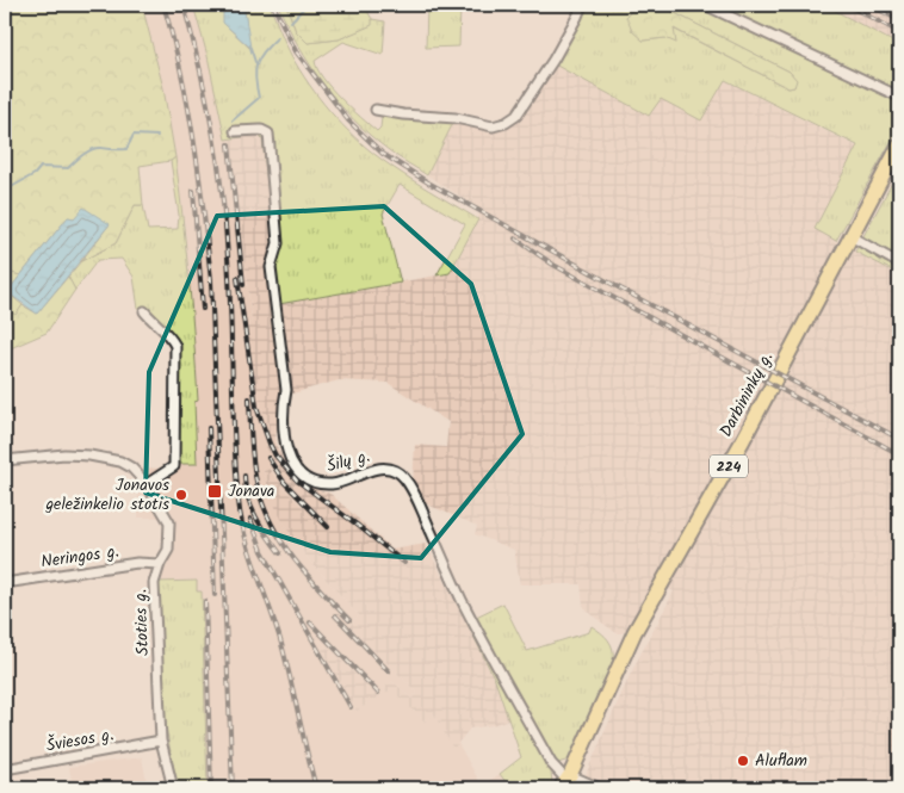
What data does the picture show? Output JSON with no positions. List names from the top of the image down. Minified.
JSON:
{"streets":{"main road":["Darbininkų g.","224"],"street":["Šilų g.","Neringos g.","Stoties g.","Šviesos g."]},"crossings":[["Darbininkų g.","Šilų g."],["Neringos g.","Stoties g."],["Stoties g.","Šviesos g."]],"places":{"transit":["Jonava"],"other":["Jonavos geležinkelio stotis","Aluflam"]}}
